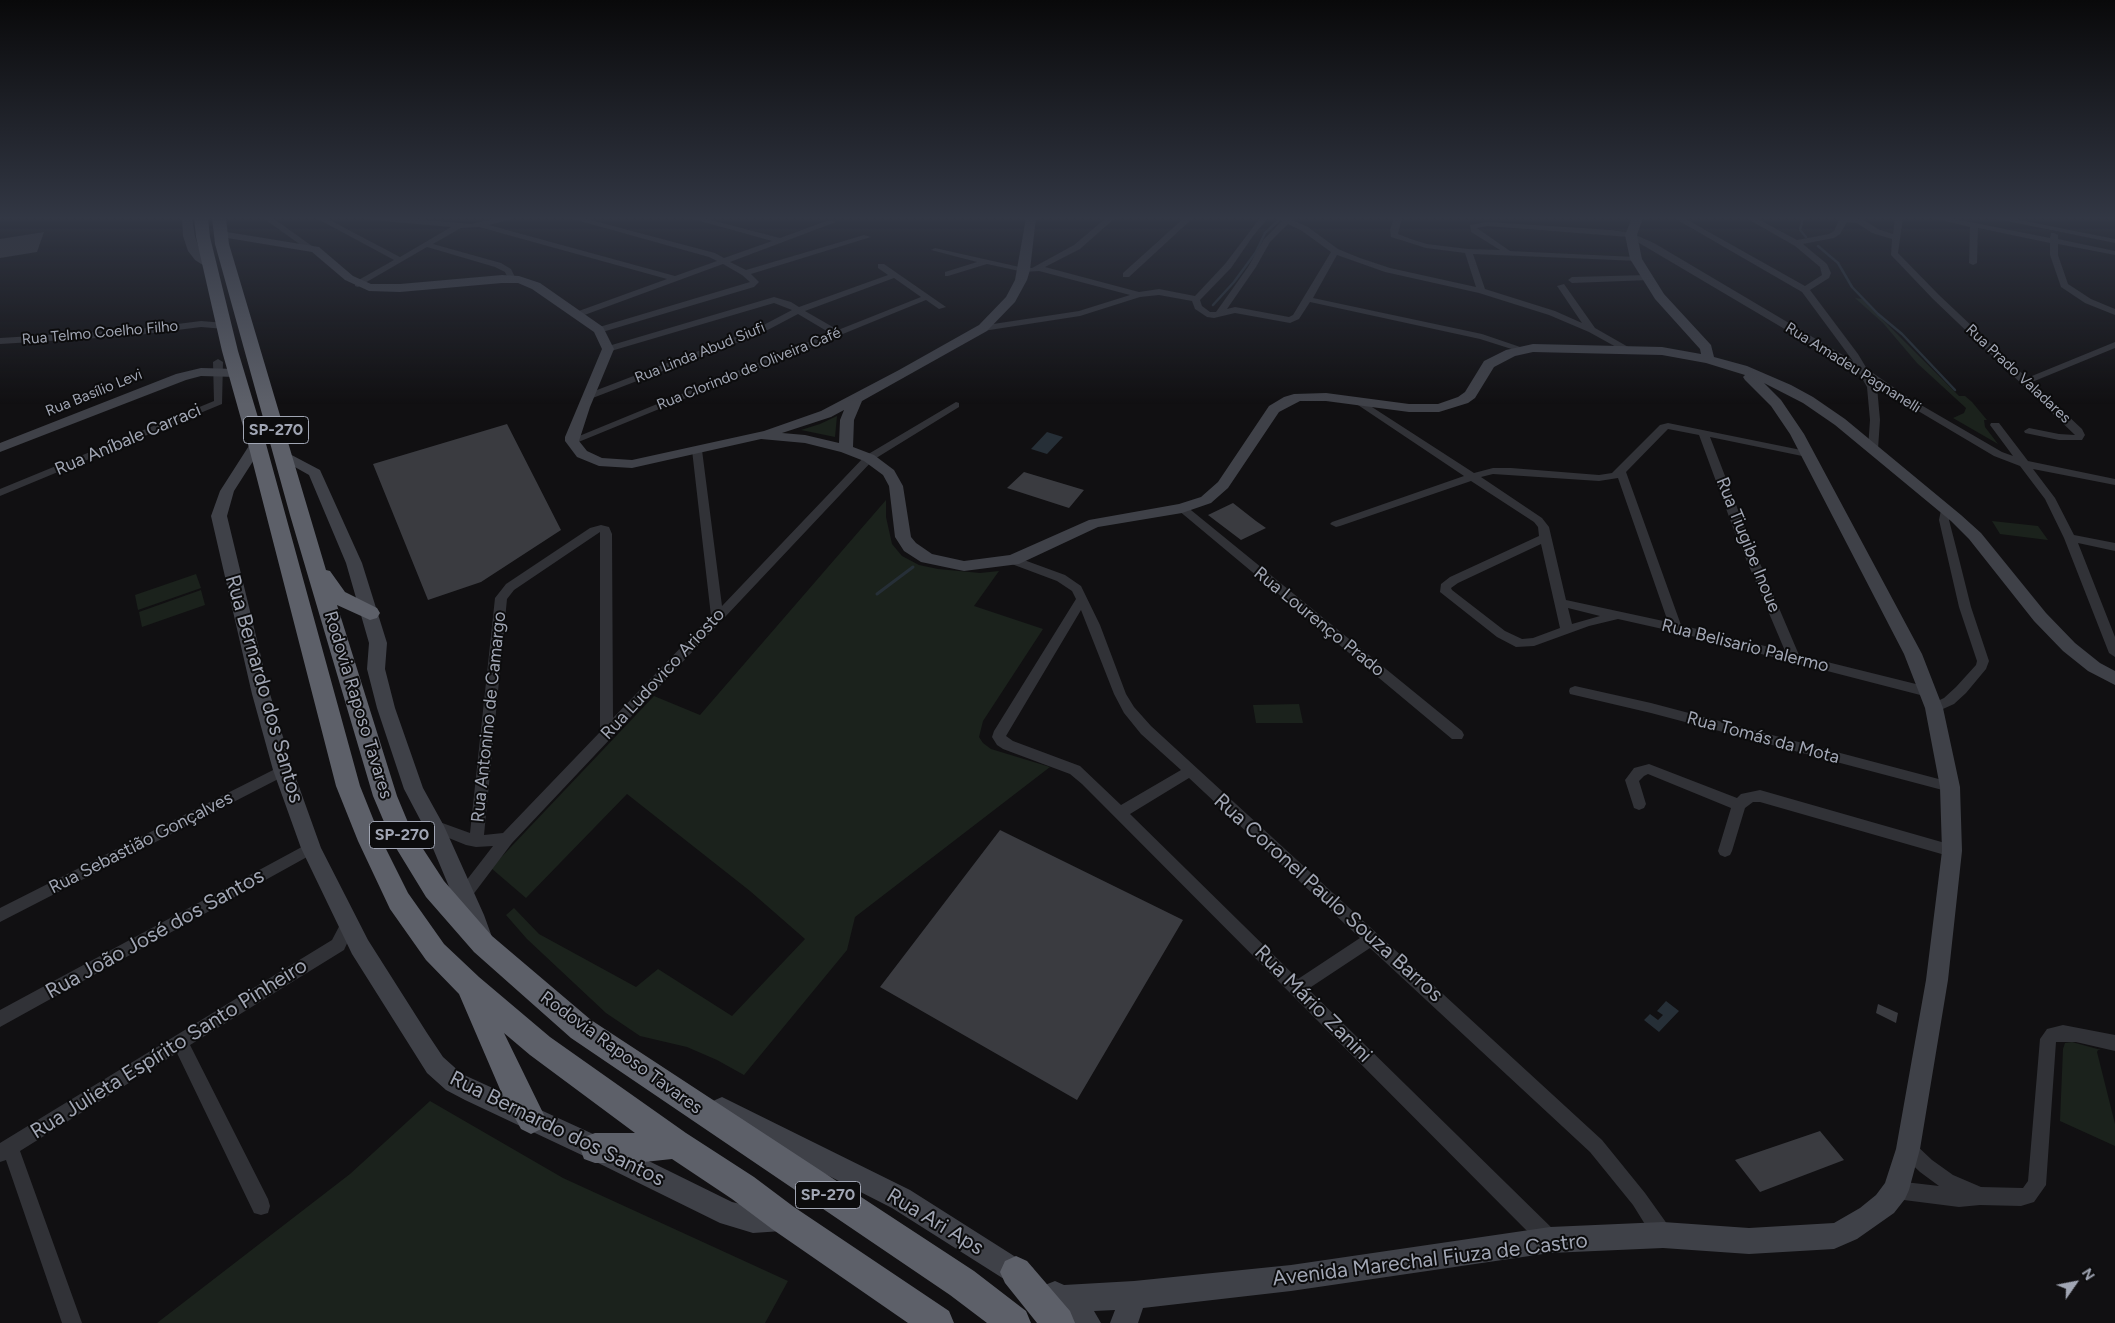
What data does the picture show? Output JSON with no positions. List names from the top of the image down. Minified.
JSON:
{"streets":{"highway":["SP-270","Rodovia Raposo Tavares"],"main road":["Rua Basílio Levi","Rua Bernardo dos Santos","Rua Ari Aps","Avenida Marechal Fiuza de Castro"],"street":["Rua Telmo Coelho Filho","Rua Linda Abud Siufi","Rua Amadeu Pagnanelli","Rua Clorindo de Oliveira Café","Rua Prado Valadares","Rua Aníbale Carraci","Rua Tiugibe Inoue","Rua Lourenço Prado","Rua Belisario Palermo","Rua Ludovico Ariosto","Rua Antonino de Camargo","Rua Tomás da Mota","Rua Sebastião Gonçalves","Rua Coronel Paulo Souza Barros","Rua João José dos Santos","Rua Mário Zanini","Rua Julieta Espírito Santo Pinheiro"]},"crossings":[["Rua Telmo Coelho Filho","Rodovia Raposo Tavares"],["Rua Basílio Levi","Rua Aníbale Carraci"],["Rua Basílio Levi","Rodovia Raposo Tavares"],["Rua Tiugibe Inoue","Rua Belisario Palermo"],["Rua Belisario Palermo","Avenida Marechal Fiuza de Castro"],["Rua Ludovico Ariosto","Rua Antonino de Camargo"],["Rua Bernardo dos Santos","Rodovia Raposo Tavares"],["Rua Bernardo dos Santos","Rua Sebastião Gonçalves"],["Rua Bernardo dos Santos","Rua João José dos Santos"],["Rodovia Raposo Tavares","Rua Ari Aps"],["Rua Tomás da Mota","Avenida Marechal Fiuza de Castro"],["Rua Coronel Paulo Souza Barros","Rua Mário Zanini"],["Rua Coronel Paulo Souza Barros","Avenida Marechal Fiuza de Castro"],["Rua Mário Zanini","Avenida Marechal Fiuza de Castro"]],"north":"top right"}
